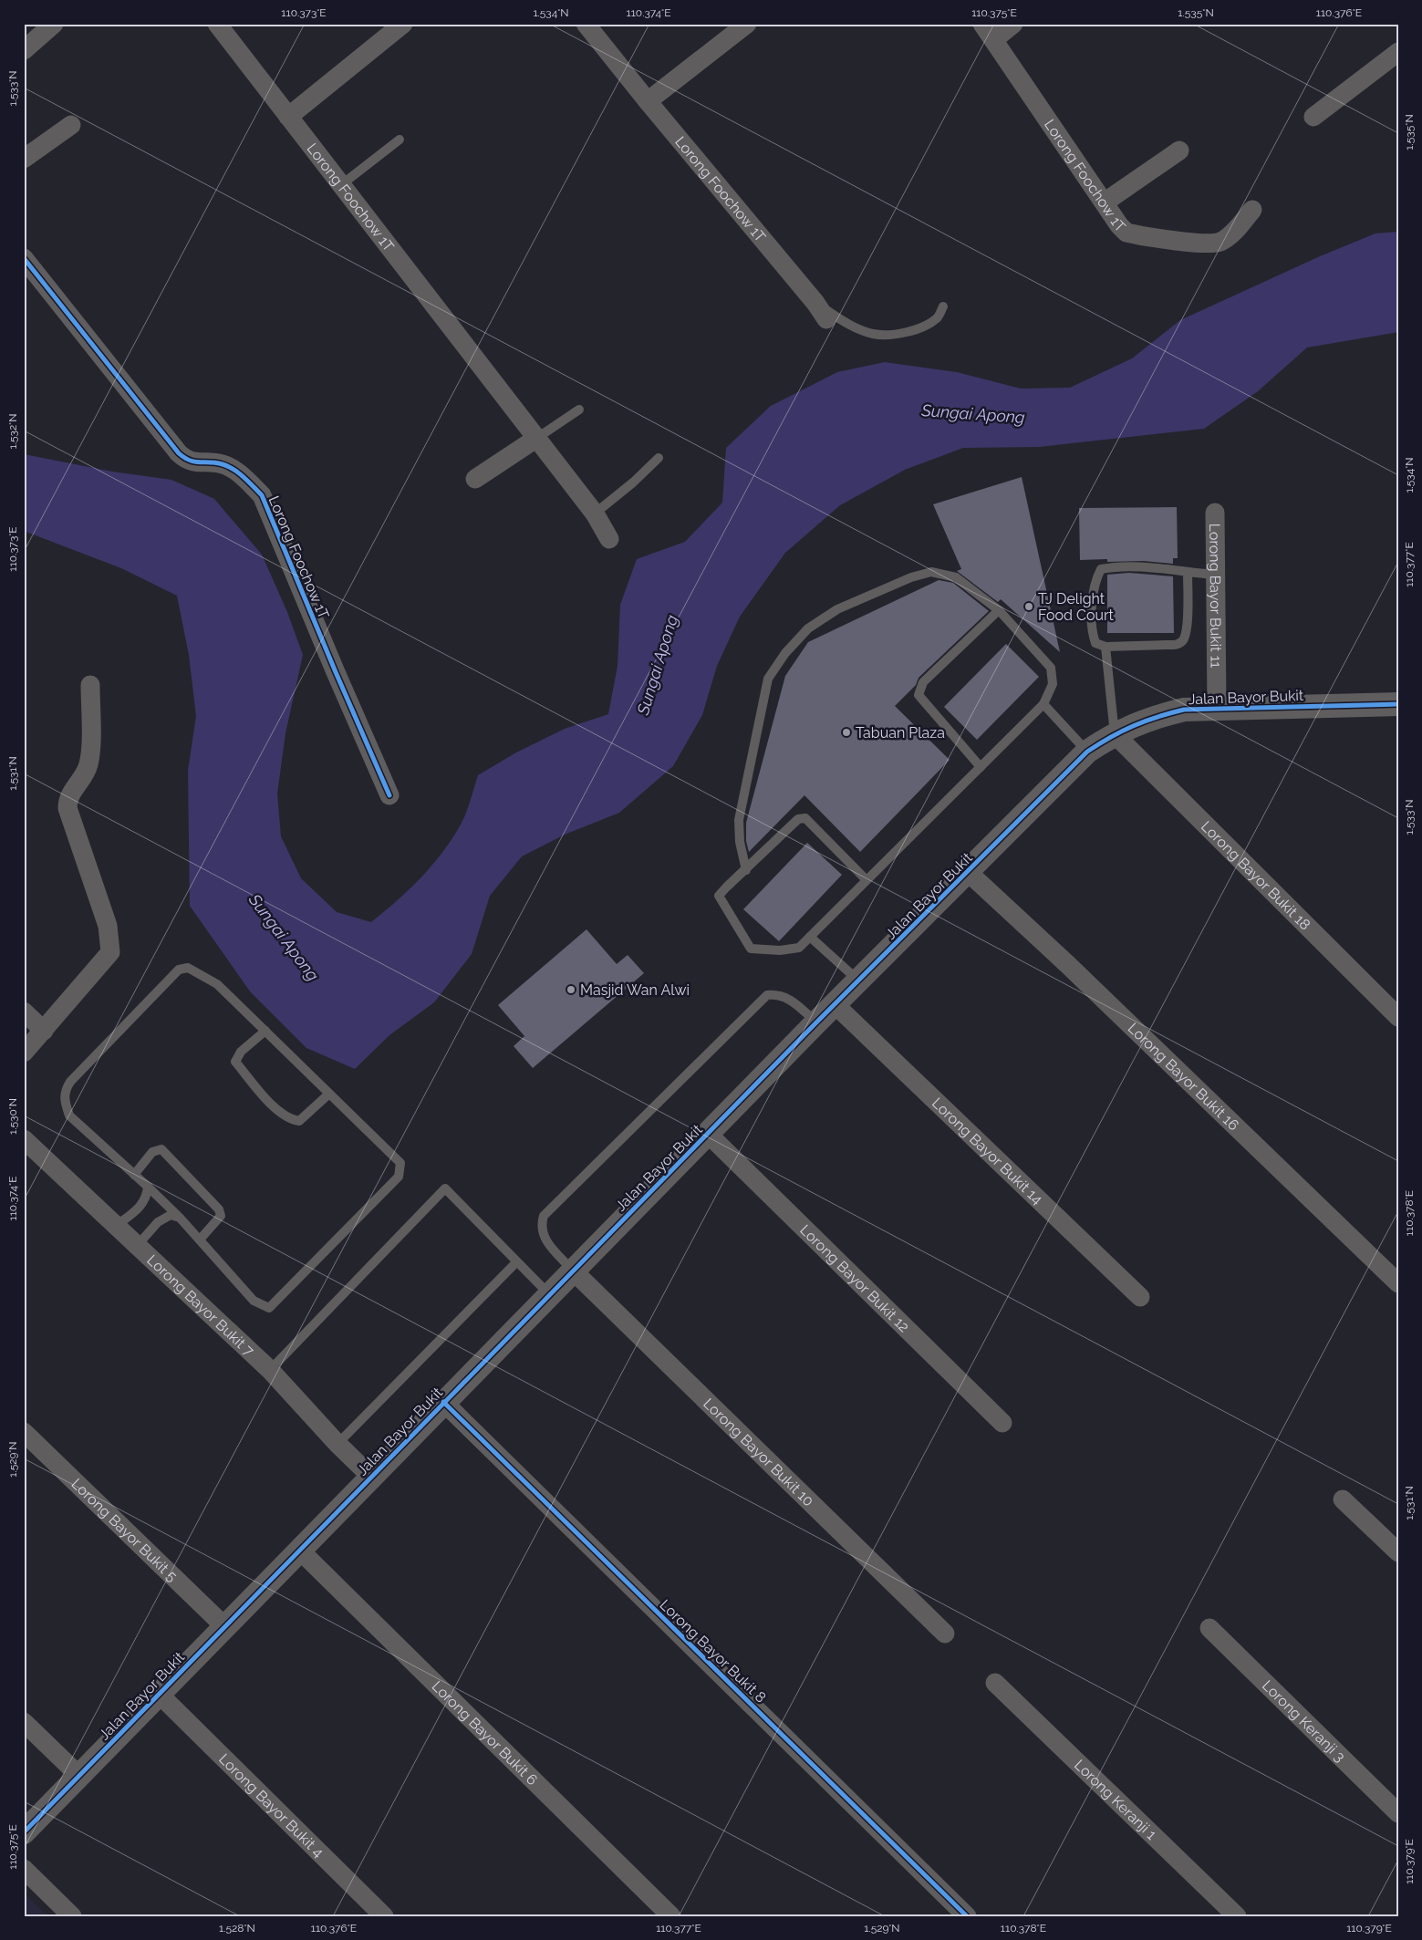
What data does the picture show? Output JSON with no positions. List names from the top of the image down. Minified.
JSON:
{"streets":{"street":["Lorong Foochow 1T","Lorong Bayor Bukit 11","Jalan Bayor Bukit","Lorong Bayor Bukit 18","Lorong Bayor Bukit 16","Lorong Bayor Bukit 14","Lorong Bayor Bukit 12","Lorong Bayor Bukit 7","Lorong Bayor Bukit 10","Lorong Bayor Bukit 5","Lorong Bayor Bukit 8","Lorong Keranji 3","Lorong Bayor Bukit 6","Lorong Keranji 1","Lorong Bayor Bukit 4"]},"crossings":[["Lorong Bayor Bukit 11","Jalan Bayor Bukit"],["Jalan Bayor Bukit","Lorong Bayor Bukit 18"],["Jalan Bayor Bukit","Lorong Bayor Bukit 16"],["Jalan Bayor Bukit","Lorong Bayor Bukit 14"],["Jalan Bayor Bukit","Lorong Bayor Bukit 12"],["Jalan Bayor Bukit","Lorong Bayor Bukit 7"],["Jalan Bayor Bukit","Lorong Bayor Bukit 10"],["Jalan Bayor Bukit","Lorong Bayor Bukit 5"],["Jalan Bayor Bukit","Lorong Bayor Bukit 8"],["Jalan Bayor Bukit","Lorong Bayor Bukit 6"],["Jalan Bayor Bukit","Lorong Bayor Bukit 4"]],"water":["Sungai Apong"],"places":["TJ Delight Food Court","Tabuan Plaza","Masjid Wan Alwi"],"coordinates":["110.373°E","1.534°N","110.374°E","110.375°E","1.535°N","110.376°E","1.533°N","1.532°N","110.377°E","1.531°N","1.530°N","110.378°E","1.529°N","110.379°E","1.528°N"]}
